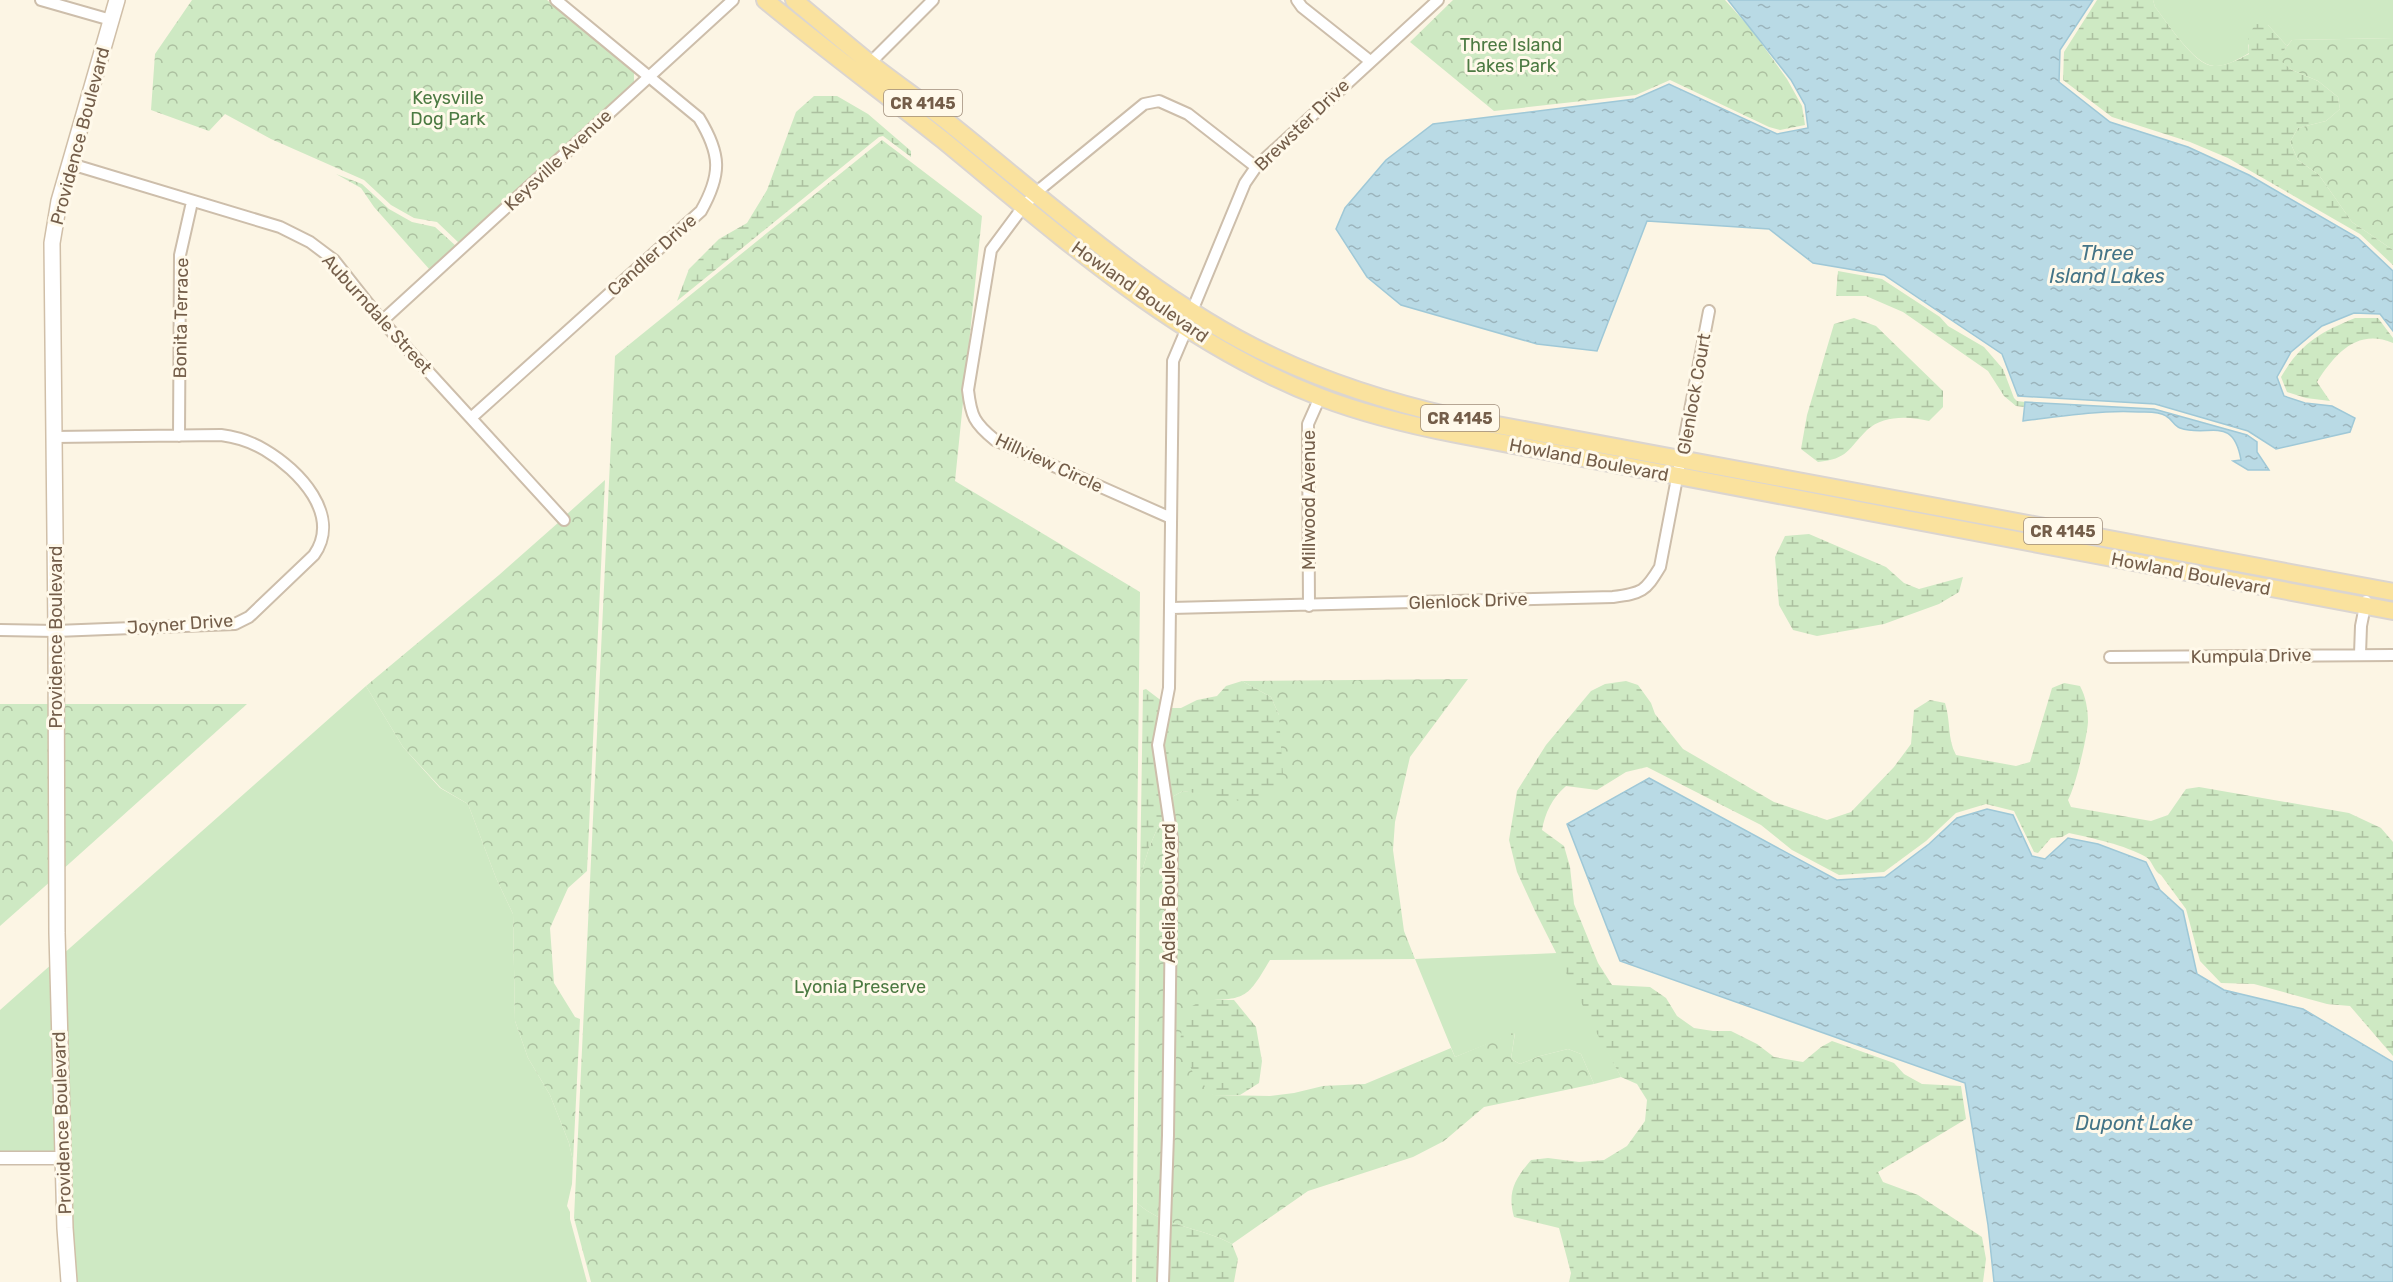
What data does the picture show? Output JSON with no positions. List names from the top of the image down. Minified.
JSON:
{"streets":{"main road":["CR 4145","Providence Boulevard","Howland Boulevard"],"street":["Brewster Drive","Keysville Avenue","Candler Drive","Auburndale Street","Bonita Terrace","Glenlock Court","Hillview Circle","Millwood Avenue","Glenlock Drive","Joyner Drive","Kumpula Drive","Adelia Boulevard"]},"crossings":[["Brewster Drive","Howland Boulevard"],["Providence Boulevard","Auburndale Street"],["Providence Boulevard","Joyner Drive"],["Keysville Avenue","Candler Drive"],["Keysville Avenue","Auburndale Street"],["Candler Drive","Auburndale Street"],["Howland Boulevard","Glenlock Court"],["Howland Boulevard","Hillview Circle"],["Howland Boulevard","Millwood Avenue"],["Howland Boulevard","Glenlock Drive"],["Howland Boulevard","Adelia Boulevard"],["Auburndale Street","Bonita Terrace"],["Bonita Terrace","Joyner Drive"],["Glenlock Court","Glenlock Drive"],["Hillview Circle","Adelia Boulevard"],["Millwood Avenue","Glenlock Drive"],["Glenlock Drive","Adelia Boulevard"]],"water":["Three Island Lakes","Dupont Lake"],"parks":["Three Island Lakes Park","Keysville Dog Park","Lyonia Preserve"]}
